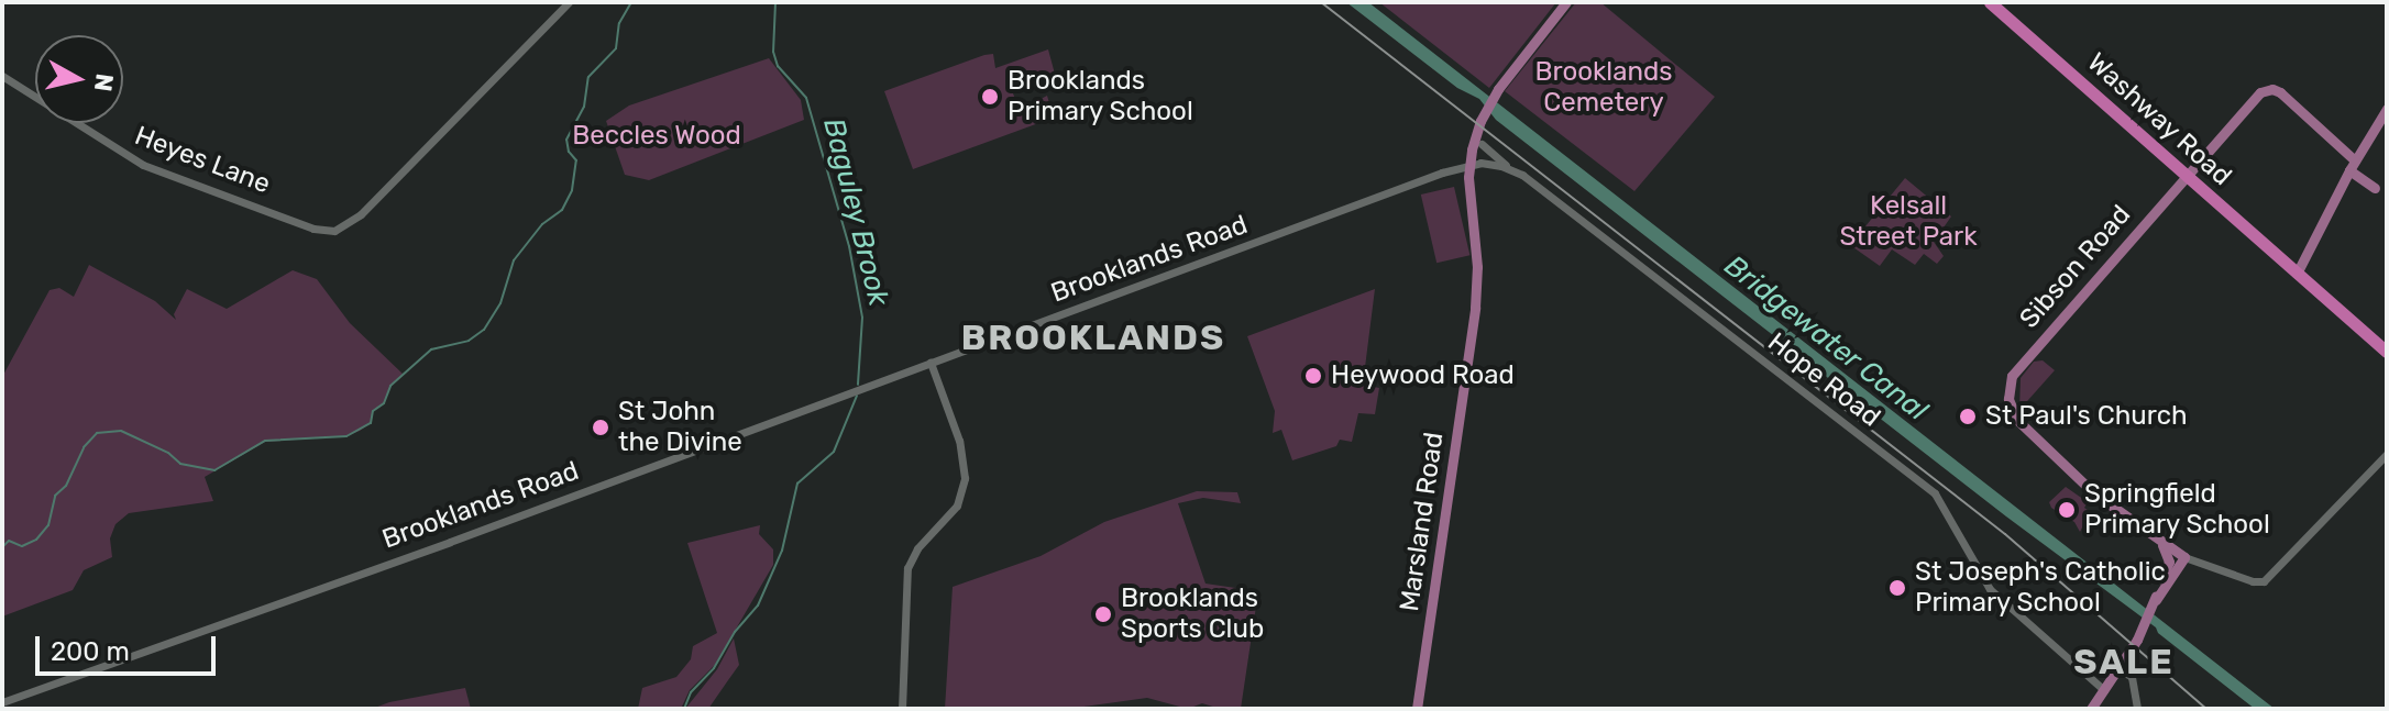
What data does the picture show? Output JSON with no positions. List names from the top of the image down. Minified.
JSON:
{"streets":{"highway":["Washway Road"],"main road":["Sibson Road","Marsland Road"],"street":["Heyes Lane","Brooklands Road","Hope Road"]},"crossings":[["Washway Road","Sibson Road"],["Brooklands Road","Marsland Road"],["Hope Road","Marsland Road"]],"districts":["BROOKLANDS","SALE"],"water":["Baguley Brook","Bridgewater Canal"],"parks":["Brooklands Cemetery","Beccles Wood","Kelsall Street Park"],"places":["Brooklands Primary School","Heywood Road","St Paul's Church","St John the Divine","Springfield Primary School","St Joseph's Catholic Primary School","Brooklands Sports Club"],"scale_bar":"200 m","north":"right"}
